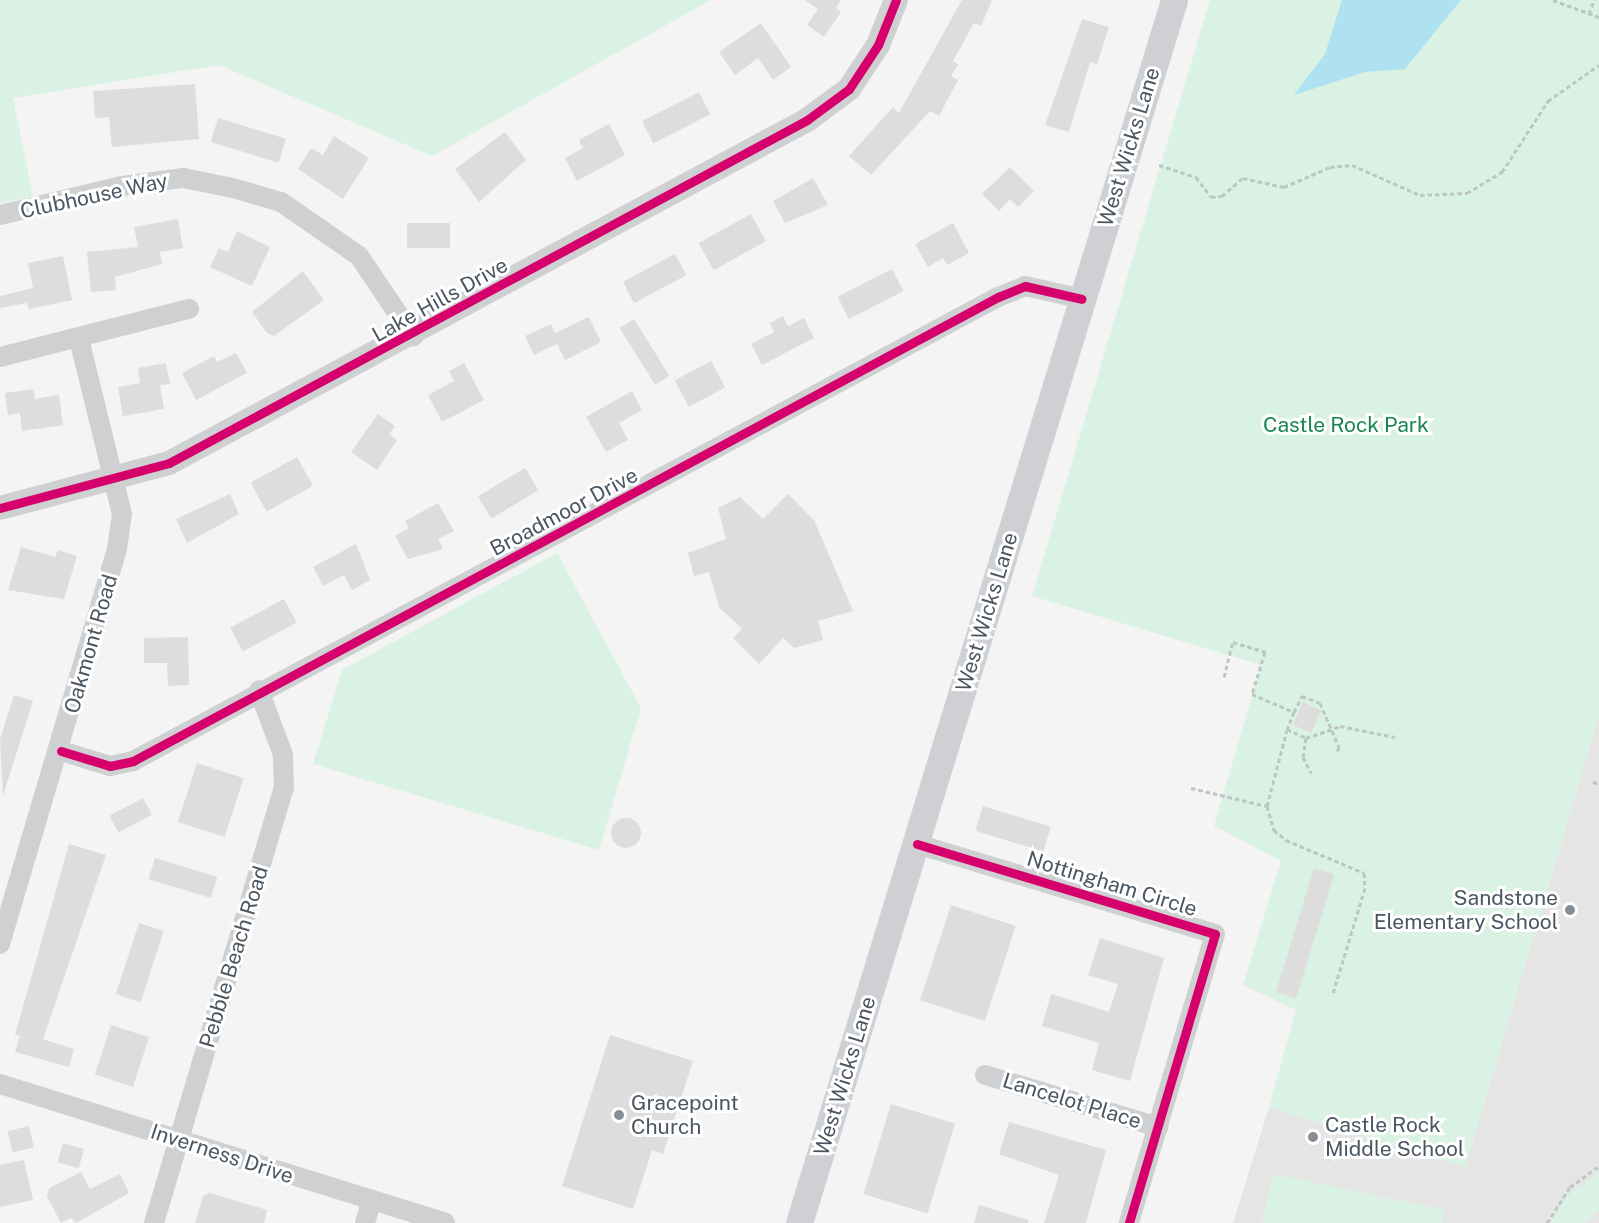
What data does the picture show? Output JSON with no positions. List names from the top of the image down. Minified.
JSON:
{"streets":{"main road":["West Wicks Lane"],"street":["Clubhouse Way","Lake Hills Drive","Broadmoor Drive","Oakmont Road","Nottingham Circle","Pebble Beach Road","Lancelot Place","Inverness Drive"]},"crossings":[["West Wicks Lane","Broadmoor Drive"],["West Wicks Lane","Nottingham Circle"],["Clubhouse Way","Lake Hills Drive"],["Lake Hills Drive","Oakmont Road"],["Broadmoor Drive","Oakmont Road"],["Broadmoor Drive","Pebble Beach Road"],["Nottingham Circle","Lancelot Place"],["Pebble Beach Road","Inverness Drive"]],"parks":["Castle Rock Park"],"places":["Sandstone Elementary School","Gracepoint Church","Castle Rock Middle School"]}
